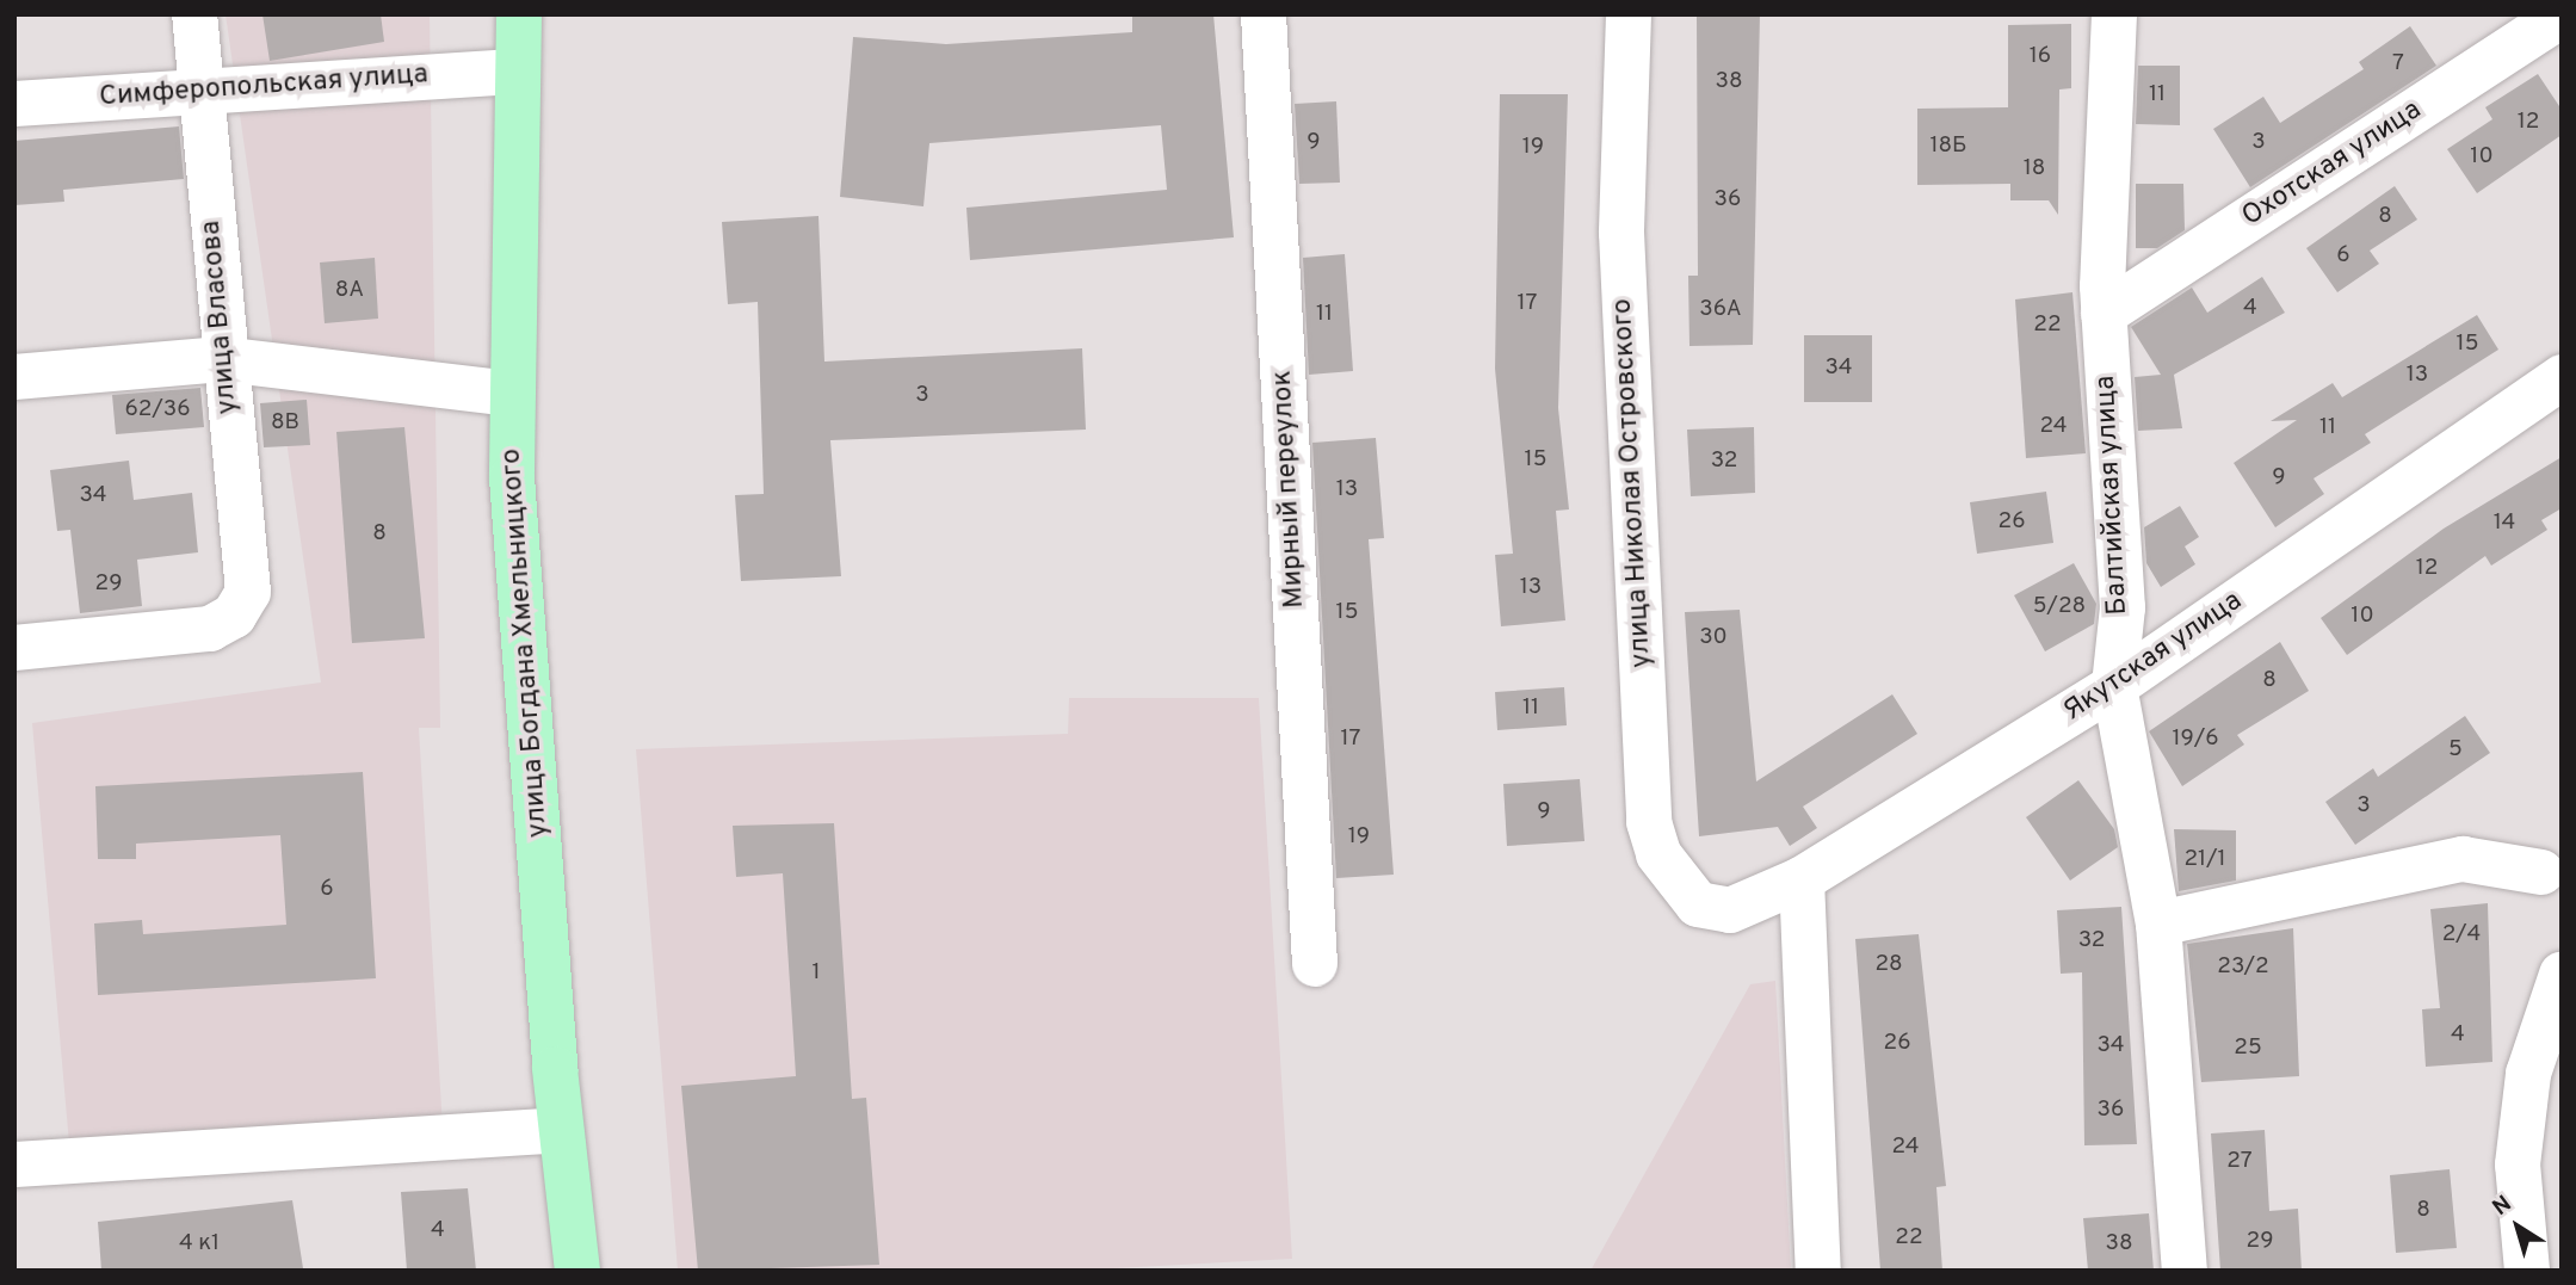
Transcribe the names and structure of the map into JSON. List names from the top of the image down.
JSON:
{
  "streets": {
    "main road": ["улица Богдана Хмельницкого"],
    "street": [
      "Симферопольская улица",
      "Охотская улица",
      "улица Власова",
      "улица Николая Островского",
      "Мирный переулок",
      "Балтийская улица",
      "Якутская улица"
    ]
  },
  "crossings": [
    ["Симферопольская улица", "улица Власова"],
    ["Симферопольская улица", "улица Богдана Хмельницкого"],
    ["Охотская улица", "Балтийская улица"],
    ["улица Николая Островского", "Якутская улица"],
    ["Балтийская улица", "Якутская улица"]
  ],
  "house_numbers": [
    "16",
    "7",
    "38",
    "11",
    "12",
    "9",
    "3",
    "18Б",
    "19",
    "10",
    "18",
    "36",
    "8",
    "6",
    "8А",
    "17",
    "4",
    "36А",
    "11",
    "22",
    "15",
    "34",
    "13",
    "3",
    "62/36",
    "8В",
    "24",
    "11",
    "15",
    "32",
    "9",
    "13",
    "34",
    "26",
    "14",
    "8",
    "12",
    "29",
    "13",
    "5/28",
    "15",
    "10",
    "30",
    "8",
    "11",
    "17",
    "19/6",
    "5",
    "3",
    "9",
    "19",
    "21/1",
    "6",
    "2/4",
    "32",
    "28",
    "23/2",
    "1",
    "4",
    "26",
    "34",
    "25",
    "36",
    "24",
    "27",
    "8",
    "4",
    "22",
    "29",
    "4 к1",
    "38"
  ],
  "north": "top left"
}
